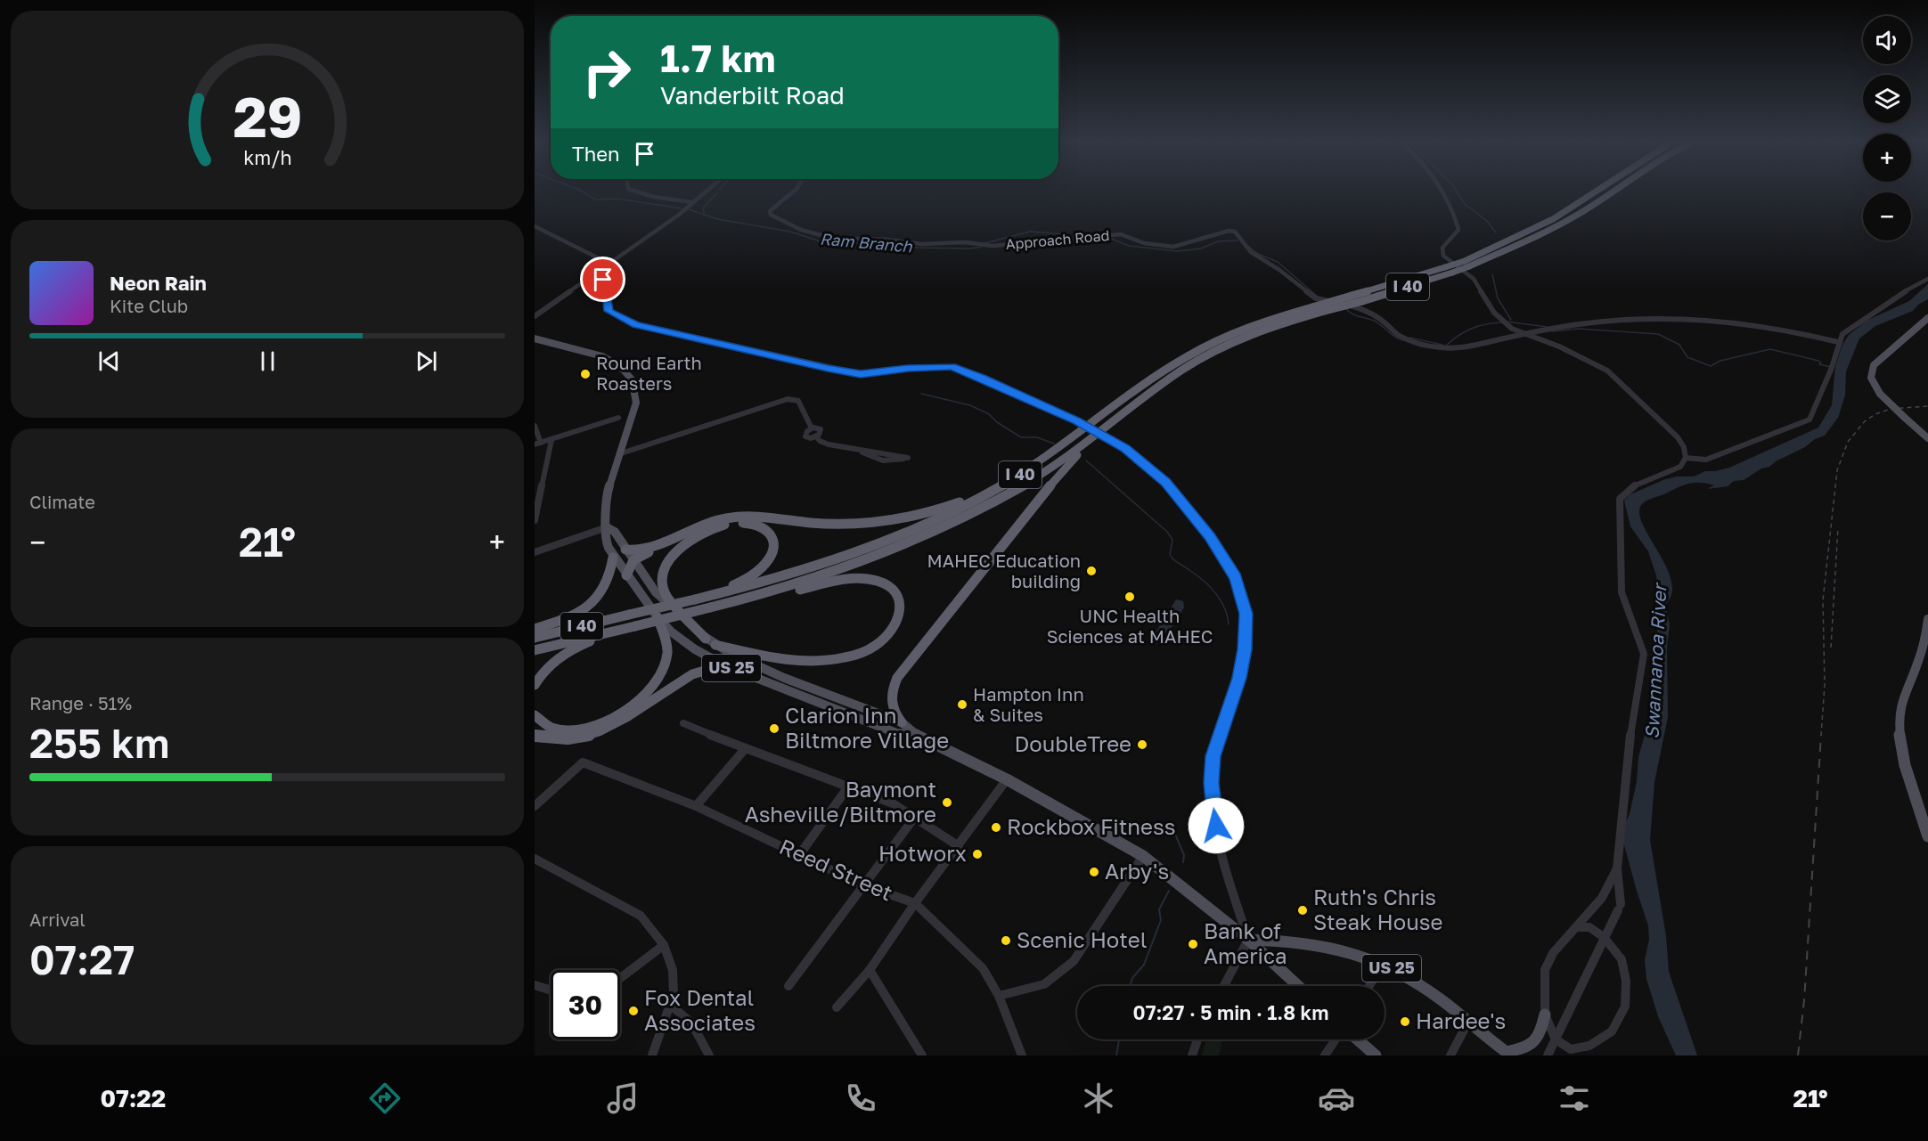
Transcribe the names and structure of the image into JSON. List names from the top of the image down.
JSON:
{
  "streets": {
    "highway": ["I 40"],
    "main road": ["US 25"],
    "street": ["Approach Road", "Reed Street"]
  },
  "water": ["Ram Branch", "Swannanoa River"],
  "places": [
    "Round Earth Roasters",
    "MAHEC Education building",
    "UNC Health Sciences at MAHEC",
    "Hampton Inn & Suites",
    "Clarion Inn Biltmore Village",
    "DoubleTree",
    "Baymont Asheville/Biltmore",
    "Rockbox Fitness",
    "Hotworx",
    "Arby's",
    "Ruth's Chris Steak House",
    "Scenic Hotel",
    "Bank of America",
    "Fox Dental Associates",
    "Hardee's"
  ],
  "page": {
    "map_buttons": ["+", "−"],
    "turn": ["1.7 km", "Vanderbilt Road"],
    "then": "Then",
    "song": ["Neon Rain", "Kite Club"],
    "tile": [
      "Climate",
      ["Range · 51%", "255 km"],
      ["Arrival", "07:27"]
    ],
    "heat": ["−", "21°", "+"],
    "limit": "30",
    "trip": "07:27 · 5 min · 1.8 km",
    "tabs": ["07:22", "21°"],
    "gauge": ["29", "km/h"]
  }
}
